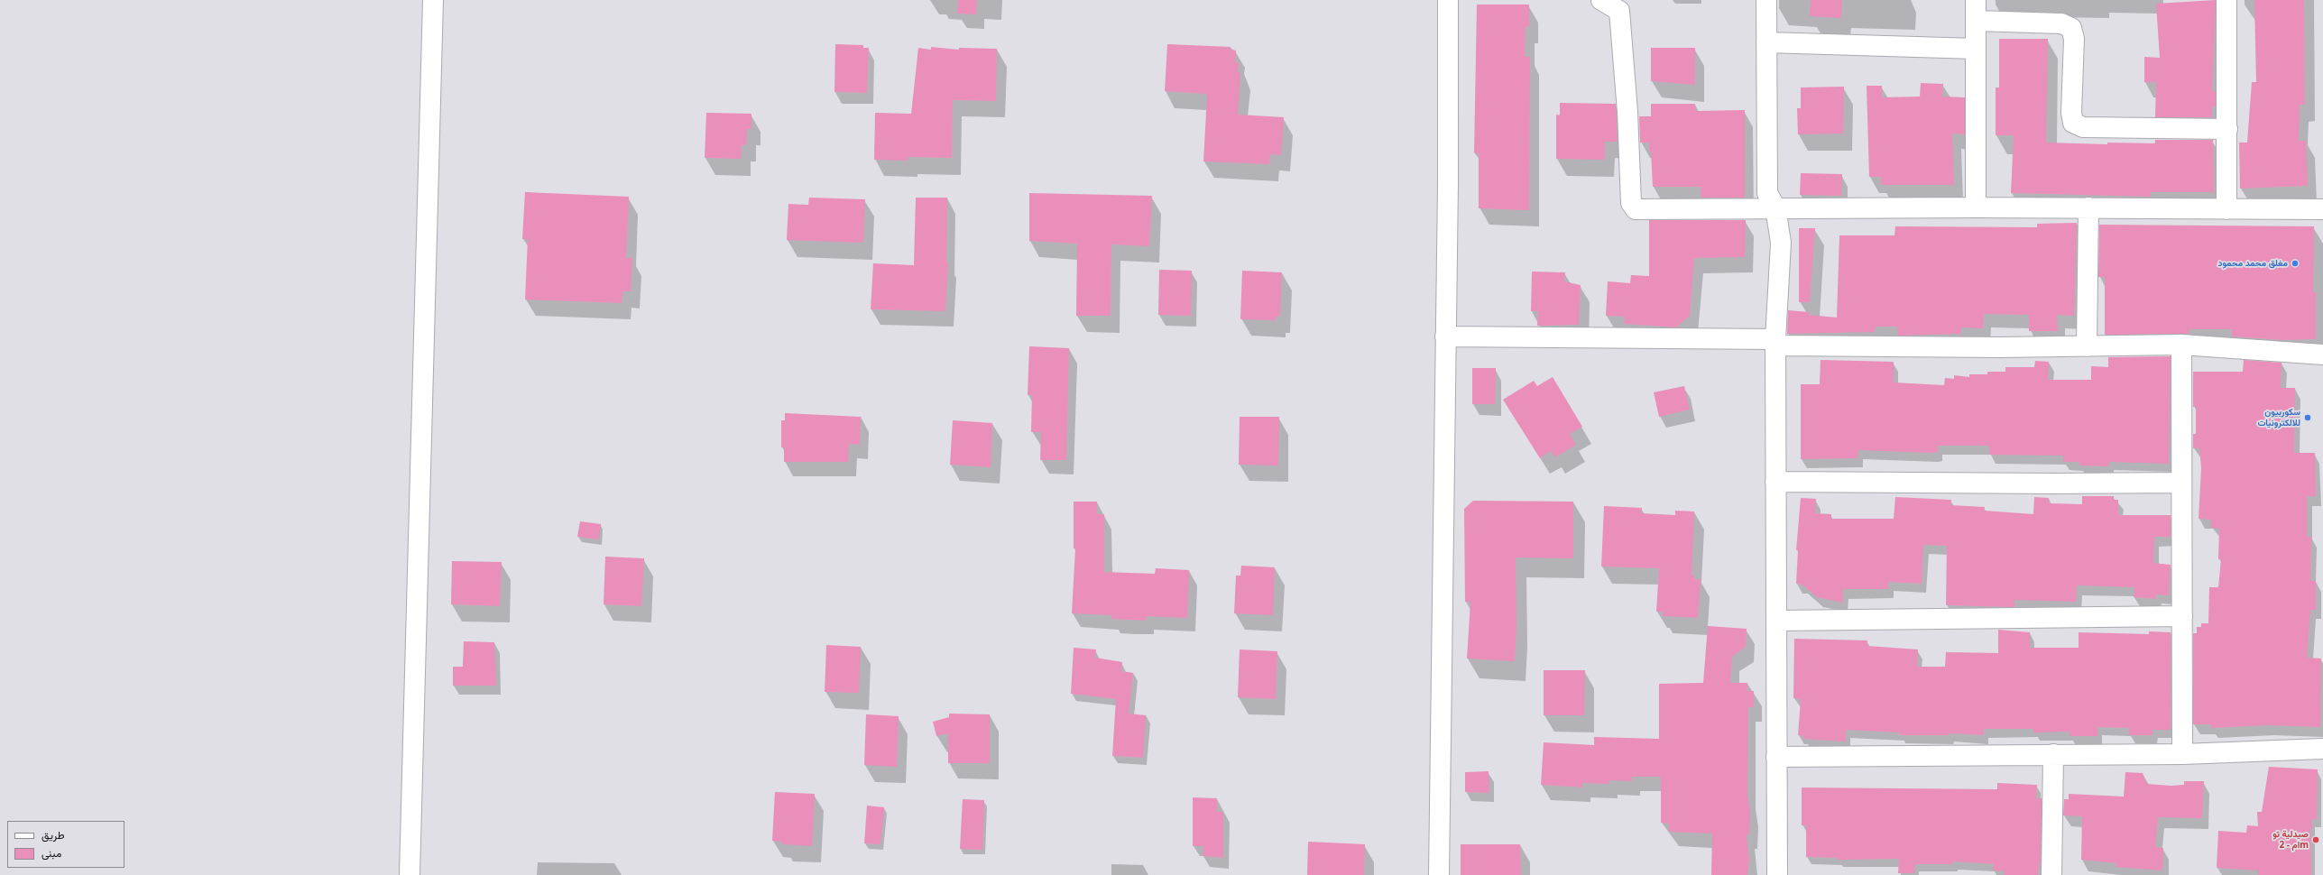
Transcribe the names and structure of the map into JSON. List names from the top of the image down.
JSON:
{
  "places": ["مغلق محمد محمود", "سكوربيون للالكترونيات", "صيدلية تو ام - 2m"],
  "legend": ["طريق", "مبنى"]
}
